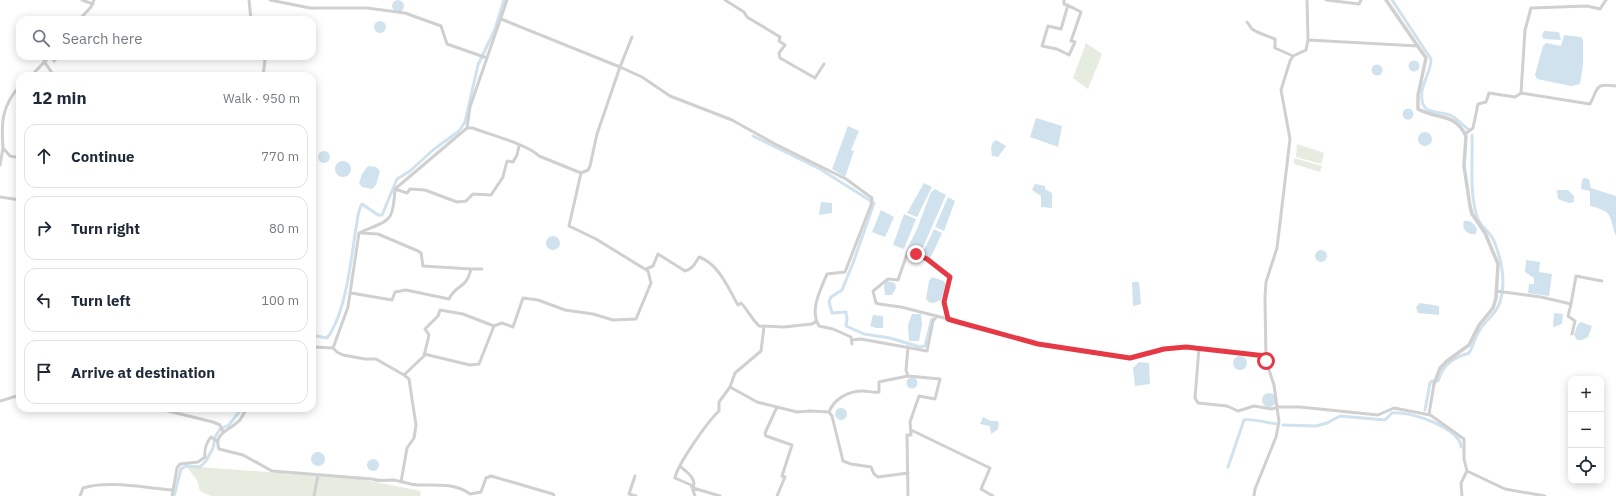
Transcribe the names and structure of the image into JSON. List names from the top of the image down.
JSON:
{
  "page": {
    "search": "Search here",
    "heading": ["12 min", "Walk · 950 m"],
    "list": [
      ["Continue", "770 m"],
      ["Turn right", "80 m"],
      ["Turn left", "100 m"],
      "Arrive at destination"
    ],
    "map_buttons": ["+", "−"]
  }
}
